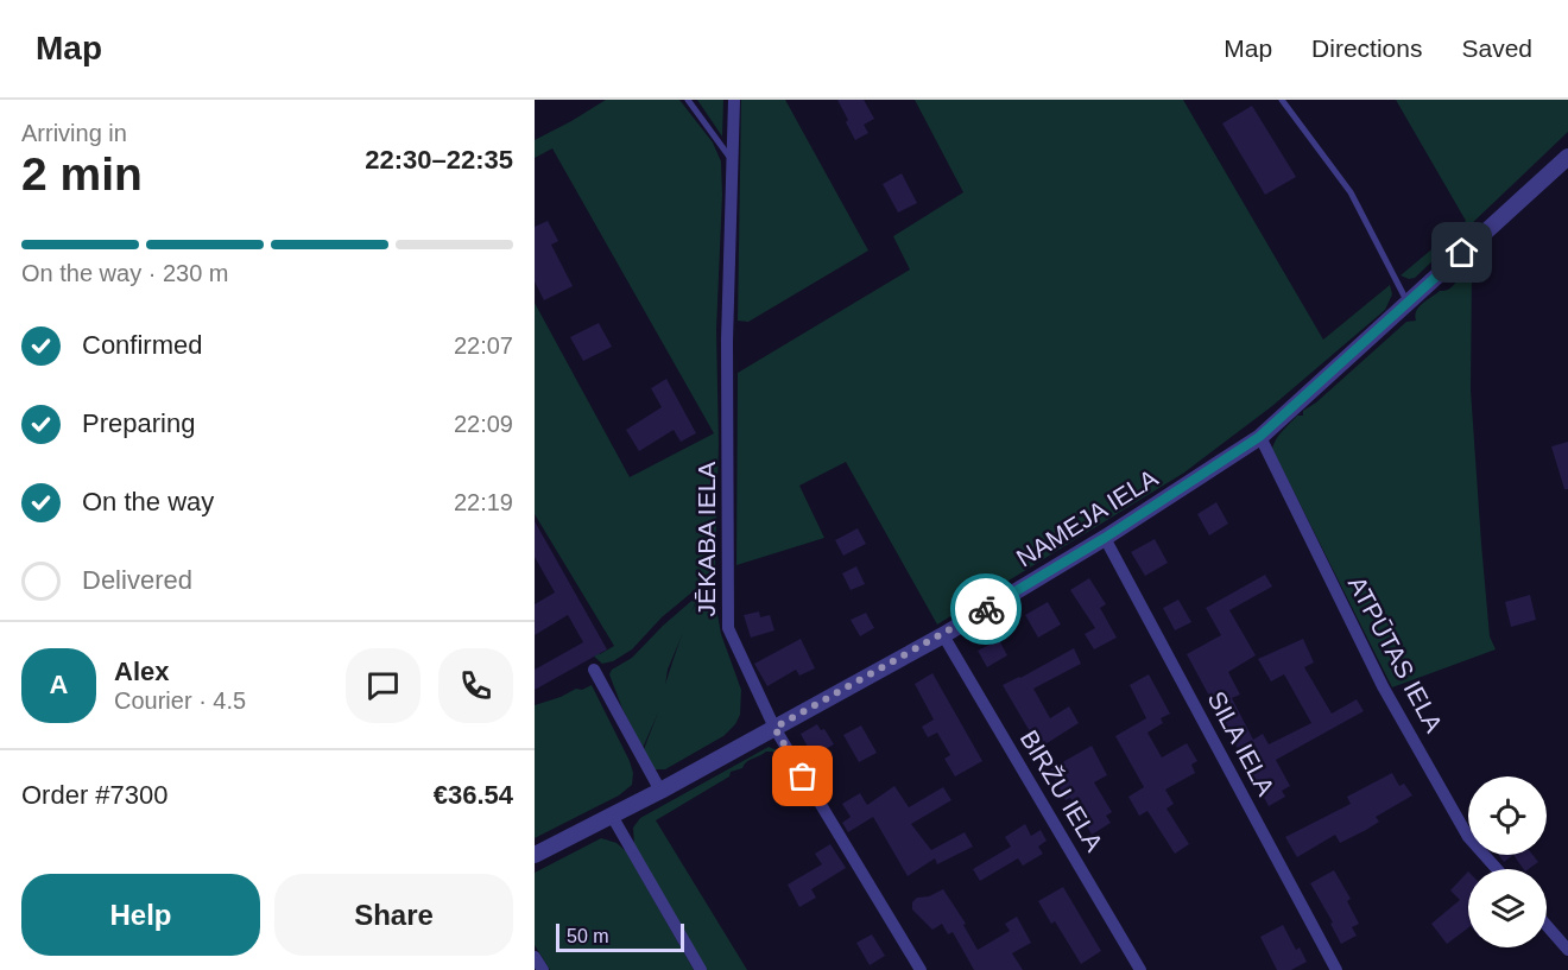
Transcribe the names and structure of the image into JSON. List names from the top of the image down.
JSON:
{
  "streets": {
    "street": [
      "NAMEJA IELA",
      "JĒKABA IELA",
      "ATPŪTAS IELA",
      "SILA IELA",
      "BIRŽU IELA"
    ]
  },
  "crossings": [
    ["NAMEJA IELA", "JĒKABA IELA"],
    ["NAMEJA IELA", "ATPŪTAS IELA"],
    ["NAMEJA IELA", "SILA IELA"],
    ["NAMEJA IELA", "BIRŽU IELA"]
  ],
  "scale_bar": "50 m",
  "page": {
    "header": "Map",
    "nav": ["Map", "Directions", "Saved"],
    "heading": ["2 min", "Arriving in", "22:30–22:35"],
    "panel": [
      "Alex",
      "Courier · 4.5",
      "Order #7300",
      "€36.54"
    ],
    "bar": "On the way · 230 m",
    "list": [
      ["Confirmed", "22:07"],
      ["Preparing", "22:09"],
      ["On the way", "22:19"],
      "Delivered"
    ],
    "round": "A",
    "buttons": ["Help", "Share"],
    "scale": "50 m"
  }
}
